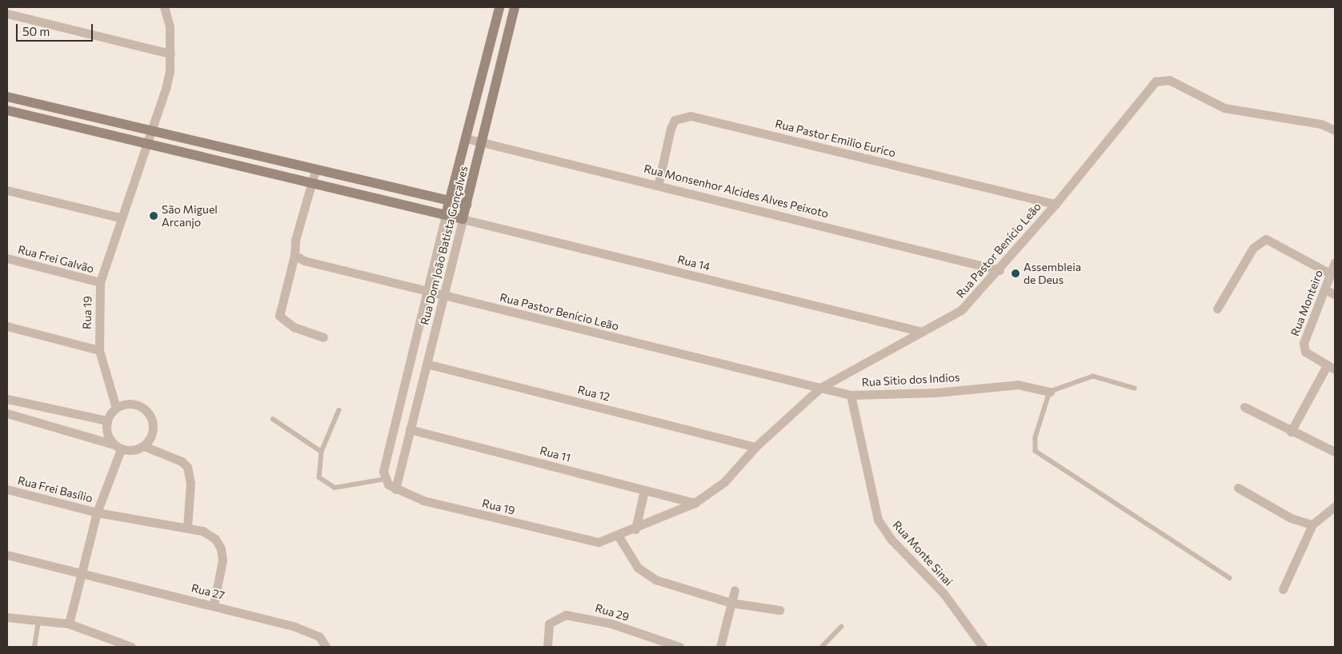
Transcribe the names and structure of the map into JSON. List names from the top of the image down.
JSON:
{
  "streets": {
    "street": [
      "Rua Pastor Emilio Eurico",
      "Rua Monsenhor Alcides Alves Peixoto",
      "Rua Dom João Batista Gonçalves",
      "Rua Pastor Benício Leão",
      "Rua Frei Galvão",
      "Rua 14",
      "Rua Monteiro",
      "Rua 19",
      "Rua Sitio dos Indios",
      "Rua 12",
      "Rua 11",
      "Rua Frei Basílio",
      "Rua Monte Sinai",
      "Rua 27",
      "Rua 29"
    ]
  },
  "crossings": [
    ["Rua Pastor Emilio Eurico", "Rua Monsenhor Alcides Alves Peixoto"],
    ["Rua Pastor Emilio Eurico", "Rua Pastor Benício Leão"],
    ["Rua Monsenhor Alcides Alves Peixoto", "Rua Dom João Batista Gonçalves"],
    ["Rua Monsenhor Alcides Alves Peixoto", "Rua Pastor Benício Leão"],
    ["Rua Dom João Batista Gonçalves", "Rua Pastor Benício Leão"],
    ["Rua Dom João Batista Gonçalves", "Rua 14"],
    ["Rua Dom João Batista Gonçalves", "Rua 19"],
    ["Rua Dom João Batista Gonçalves", "Rua 12"],
    ["Rua Dom João Batista Gonçalves", "Rua 11"],
    ["Rua Pastor Benício Leão", "Rua 14"],
    ["Rua Pastor Benício Leão", "Rua 19"],
    ["Rua Pastor Benício Leão", "Rua Sitio dos Indios"],
    ["Rua Pastor Benício Leão", "Rua 12"],
    ["Rua Pastor Benício Leão", "Rua 11"],
    ["Rua Frei Galvão", "Rua 19"],
    ["Rua Sitio dos Indios", "Rua Monte Sinai"],
    ["Rua Frei Basílio", "Rua 27"]
  ],
  "places": ["São Miguel Arcanjo", "Assembleia de Deus"],
  "scale_bar": "50 m"
}
